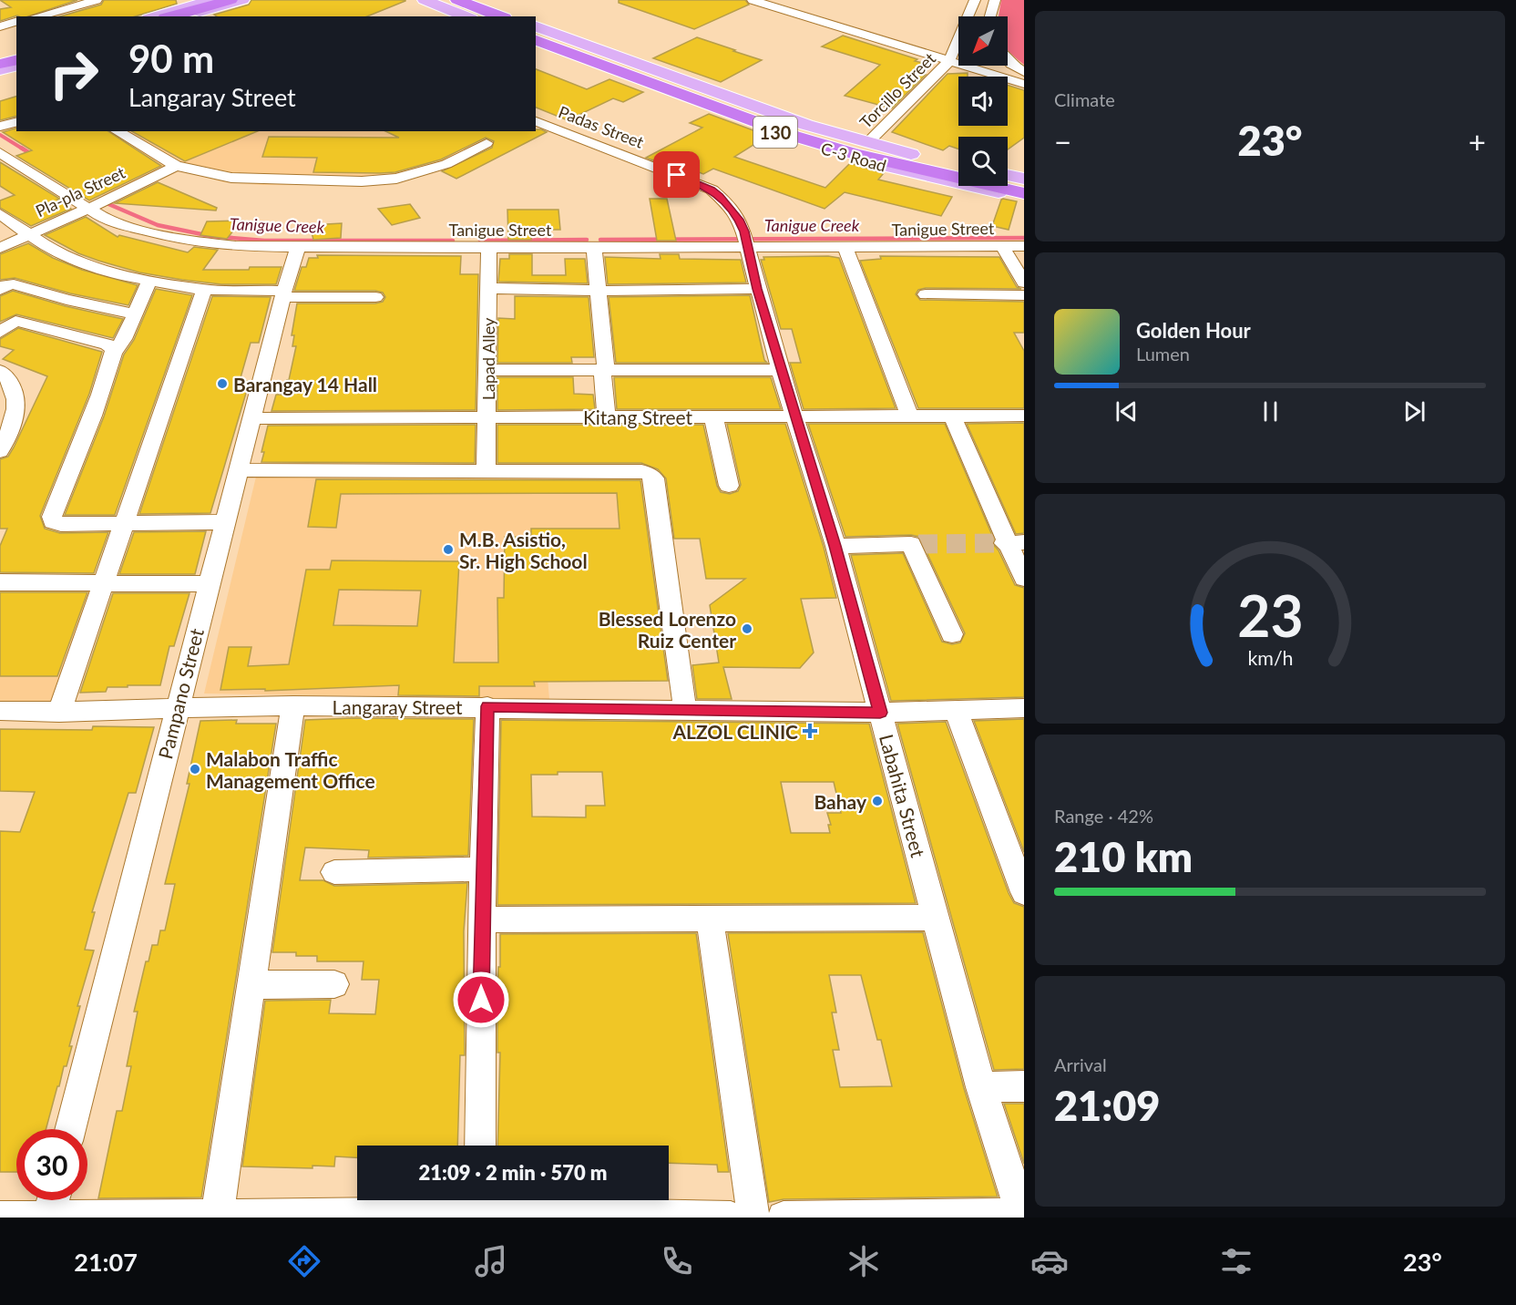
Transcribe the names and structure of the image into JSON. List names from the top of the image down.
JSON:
{
  "streets": {
    "main road": ["130", "C-3 Road"],
    "street": [
      "Torcillo Street",
      "Padas Street",
      "Pla-pla Street",
      "Tanigue Street",
      "Lapad Alley",
      "Kitang Street",
      "Pampano Street",
      "Langaray Street",
      "Labahita Street"
    ]
  },
  "crossings": [
    ["Torcillo Street", "C-3 Road"],
    ["Padas Street", "Tanigue Street"],
    ["Padas Street", "Labahita Street"],
    ["Pla-pla Street", "Tanigue Street"],
    ["Tanigue Street", "Lapad Alley"],
    ["Tanigue Street", "Pampano Street"],
    ["Tanigue Street", "Labahita Street"],
    ["Lapad Alley", "Kitang Street"],
    ["Kitang Street", "Pampano Street"],
    ["Kitang Street", "Labahita Street"],
    ["Pampano Street", "Langaray Street"],
    ["Langaray Street", "Labahita Street"]
  ],
  "water": ["Tanigue Creek"],
  "places": {
    "other": [
      "Barangay 14 Hall",
      "M.B. Asistio, Sr. High School",
      "Blessed Lorenzo Ruiz Center",
      "Malabon Traffic Management Office",
      "Bahay"
    ],
    "health": ["ALZOL CLINIC"]
  },
  "north": "bottom left",
  "page": {
    "tile": [
      "Climate",
      ["Range · 42%", "210 km"],
      ["Arrival", "21:09"]
    ],
    "turn": ["90 m", "Langaray Street"],
    "heat": ["−", "23°", "+"],
    "song": ["Golden Hour", "Lumen"],
    "limit": "30",
    "trip": "21:09 · 2 min · 570 m",
    "tabs": ["21:07", "23°"],
    "gauge": ["23", "km/h"]
  }
}
